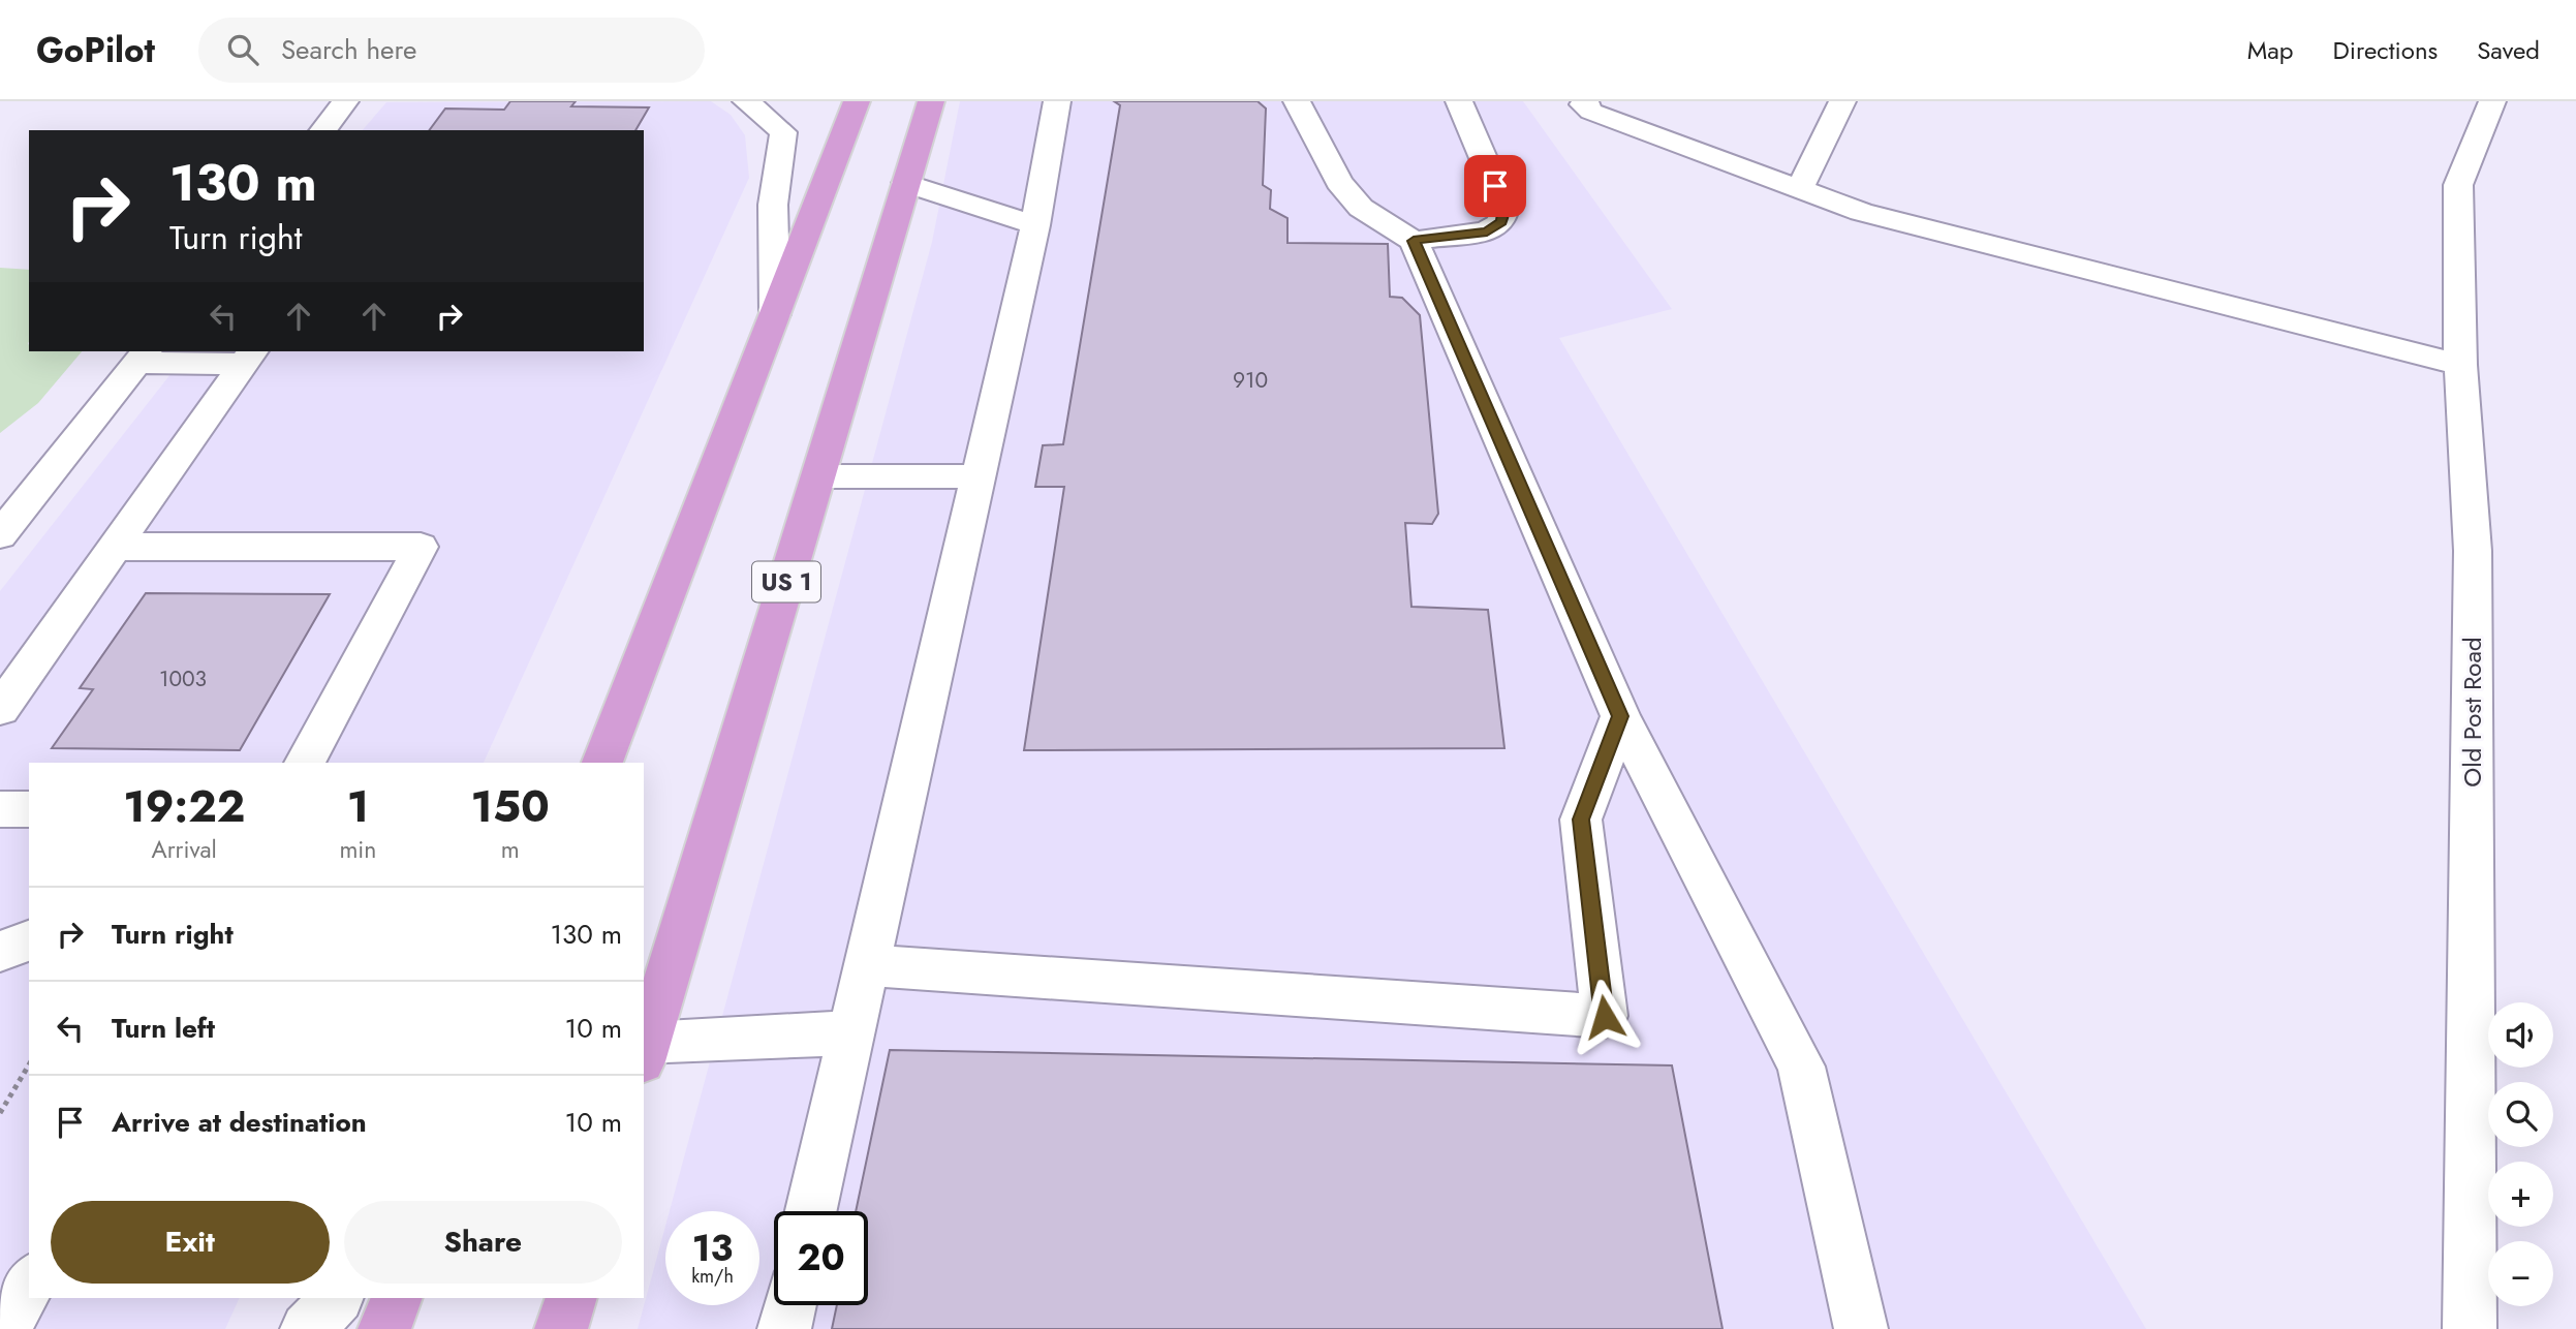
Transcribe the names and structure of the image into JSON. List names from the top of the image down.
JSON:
{
  "streets": {
    "highway": ["US 1"],
    "street": ["Old Post Road"]
  },
  "house_numbers": ["910", "1003"],
  "page": {
    "header": "GoPilot",
    "search": "Search here",
    "nav": ["Map", "Directions", "Saved"],
    "turn": ["130 m", "Turn right"],
    "eta": [
      "19:22",
      "Arrival",
      "1",
      "min",
      "150",
      "m"
    ],
    "list": [
      {
        "name": "Turn right",
        "value": "130 m"
      },
      {
        "name": "Turn left",
        "value": "10 m"
      },
      {
        "name": "Arrive at destination",
        "value": "10 m"
      }
    ],
    "map_buttons": ["+", "−"],
    "buttons": ["Exit", "Share"],
    "speed": "13 km/h",
    "limit": "20"
  }
}
